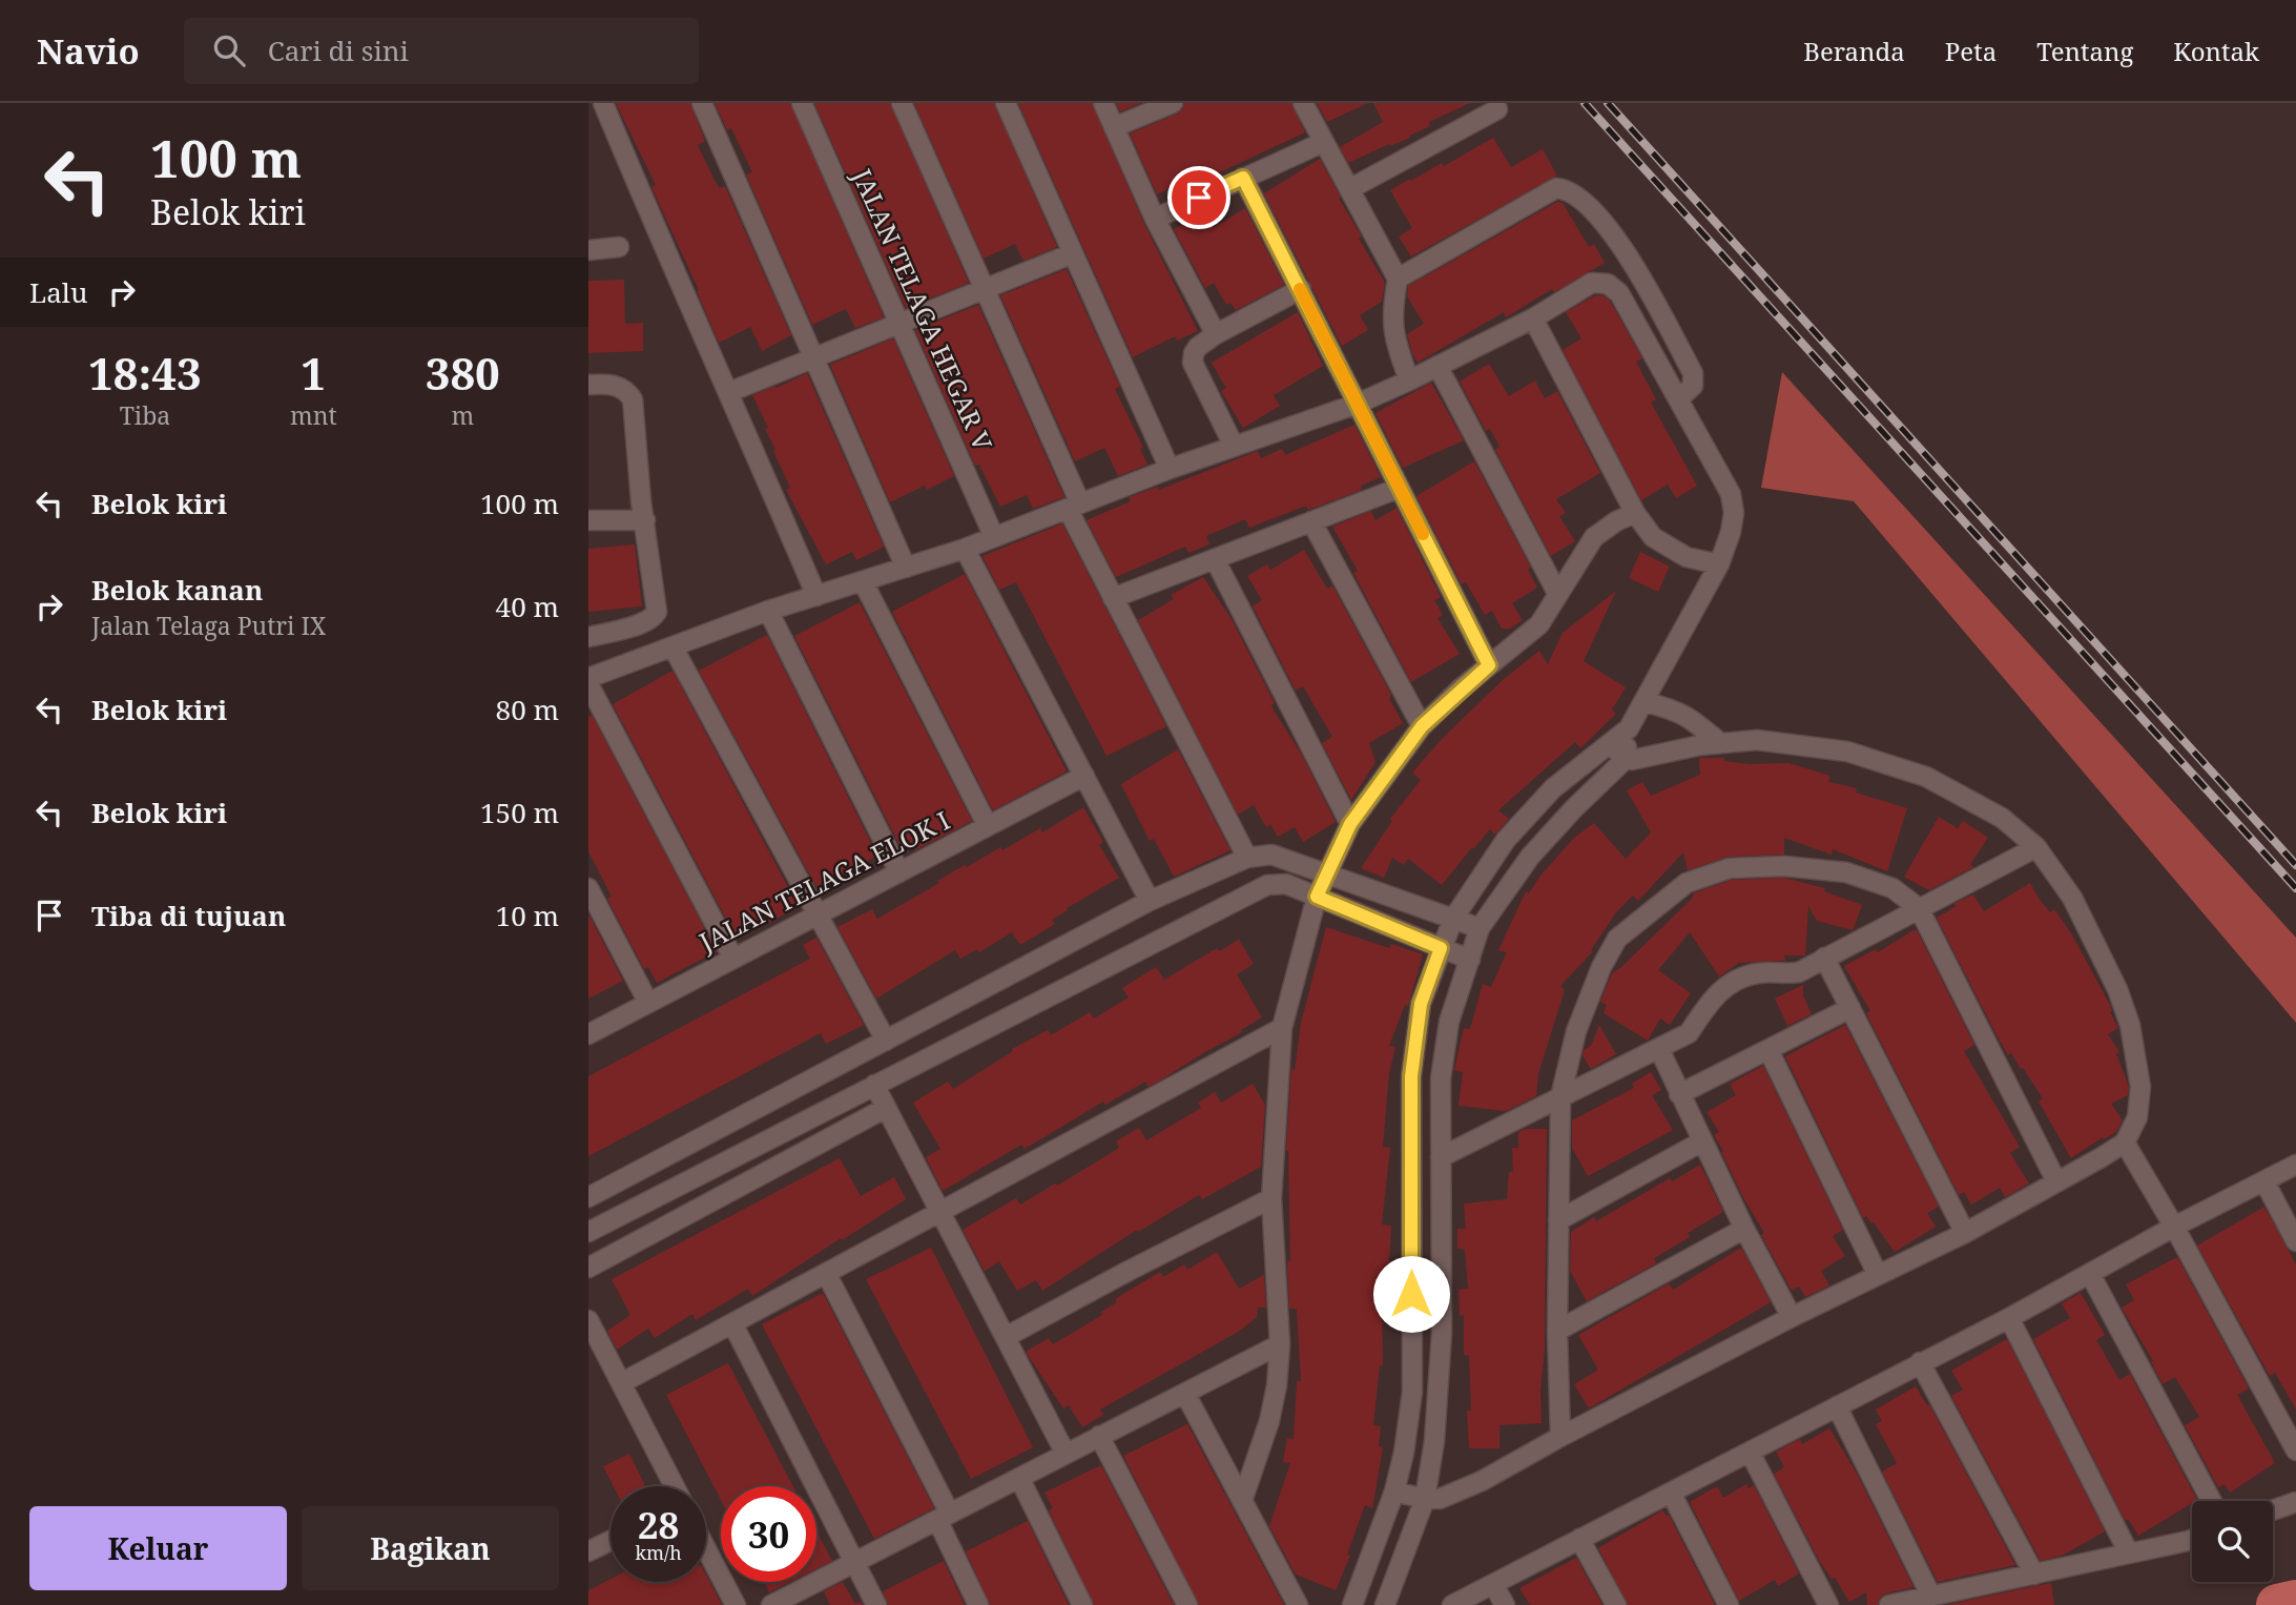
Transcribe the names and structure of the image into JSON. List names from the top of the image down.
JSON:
{
  "streets": {
    "street": ["JALAN TELAGA HEGAR V", "JALAN TELAGA ELOK I"]
  },
  "page": {
    "header": "Navio",
    "search": "Cari di sini",
    "nav": [
      "Beranda",
      "Peta",
      "Tentang",
      "Kontak"
    ],
    "turn": ["100 m", "Belok kiri"],
    "then": "Lalu",
    "eta": [
      "18:43",
      "Tiba",
      "1",
      "mnt",
      "380",
      "m"
    ],
    "list": [
      {
        "name": "Belok kiri",
        "value": "100 m"
      },
      {
        "name": "Belok kanan",
        "note": "Jalan Telaga Putri IX",
        "value": "40 m"
      },
      {
        "name": "Belok kiri",
        "value": "80 m"
      },
      {
        "name": "Belok kiri",
        "value": "150 m"
      },
      {
        "name": "Tiba di tujuan",
        "value": "10 m"
      }
    ],
    "speed": "28 km/h",
    "limit": "30",
    "buttons": ["Keluar", "Bagikan"]
  }
}
